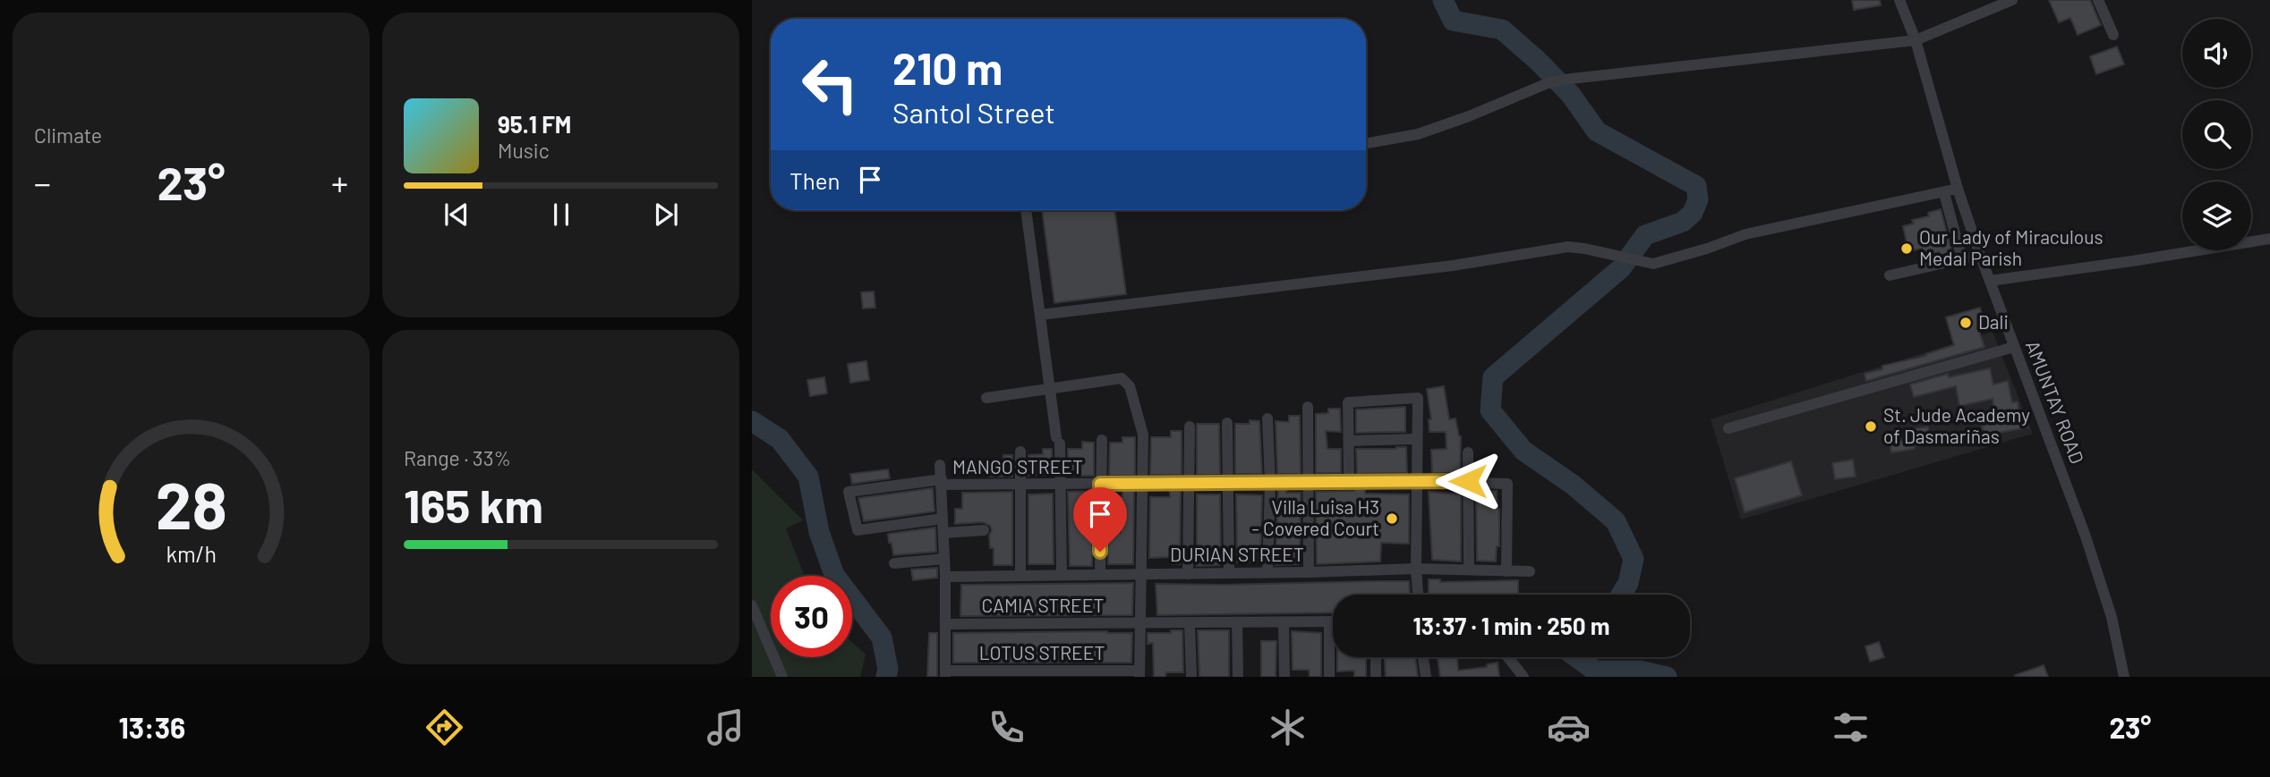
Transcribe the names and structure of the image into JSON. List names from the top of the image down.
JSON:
{
  "streets": {
    "street": [
      "AMUNTAY ROAD",
      "MANGO STREET",
      "DURIAN STREET",
      "CAMIA STREET",
      "LOTUS STREET"
    ]
  },
  "crossings": [
    ["MANGO STREET", "DURIAN STREET"]
  ],
  "places": [
    "Our Lady of Miraculous Medal Parish",
    "Dali",
    "St. Jude Academy of Dasmariñas",
    "Villa Luisa H3 - Covered Court"
  ],
  "page": {
    "tile": [
      "Climate",
      ["Range · 33%", "165 km"]
    ],
    "turn": ["210 m", "Santol Street"],
    "song": ["95.1 FM", "Music"],
    "then": "Then",
    "heat": ["−", "23°", "+"],
    "limit": "30",
    "trip": "13:37 · 1 min · 250 m",
    "tabs": ["13:36", "23°"],
    "gauge": ["28", "km/h"]
  }
}
